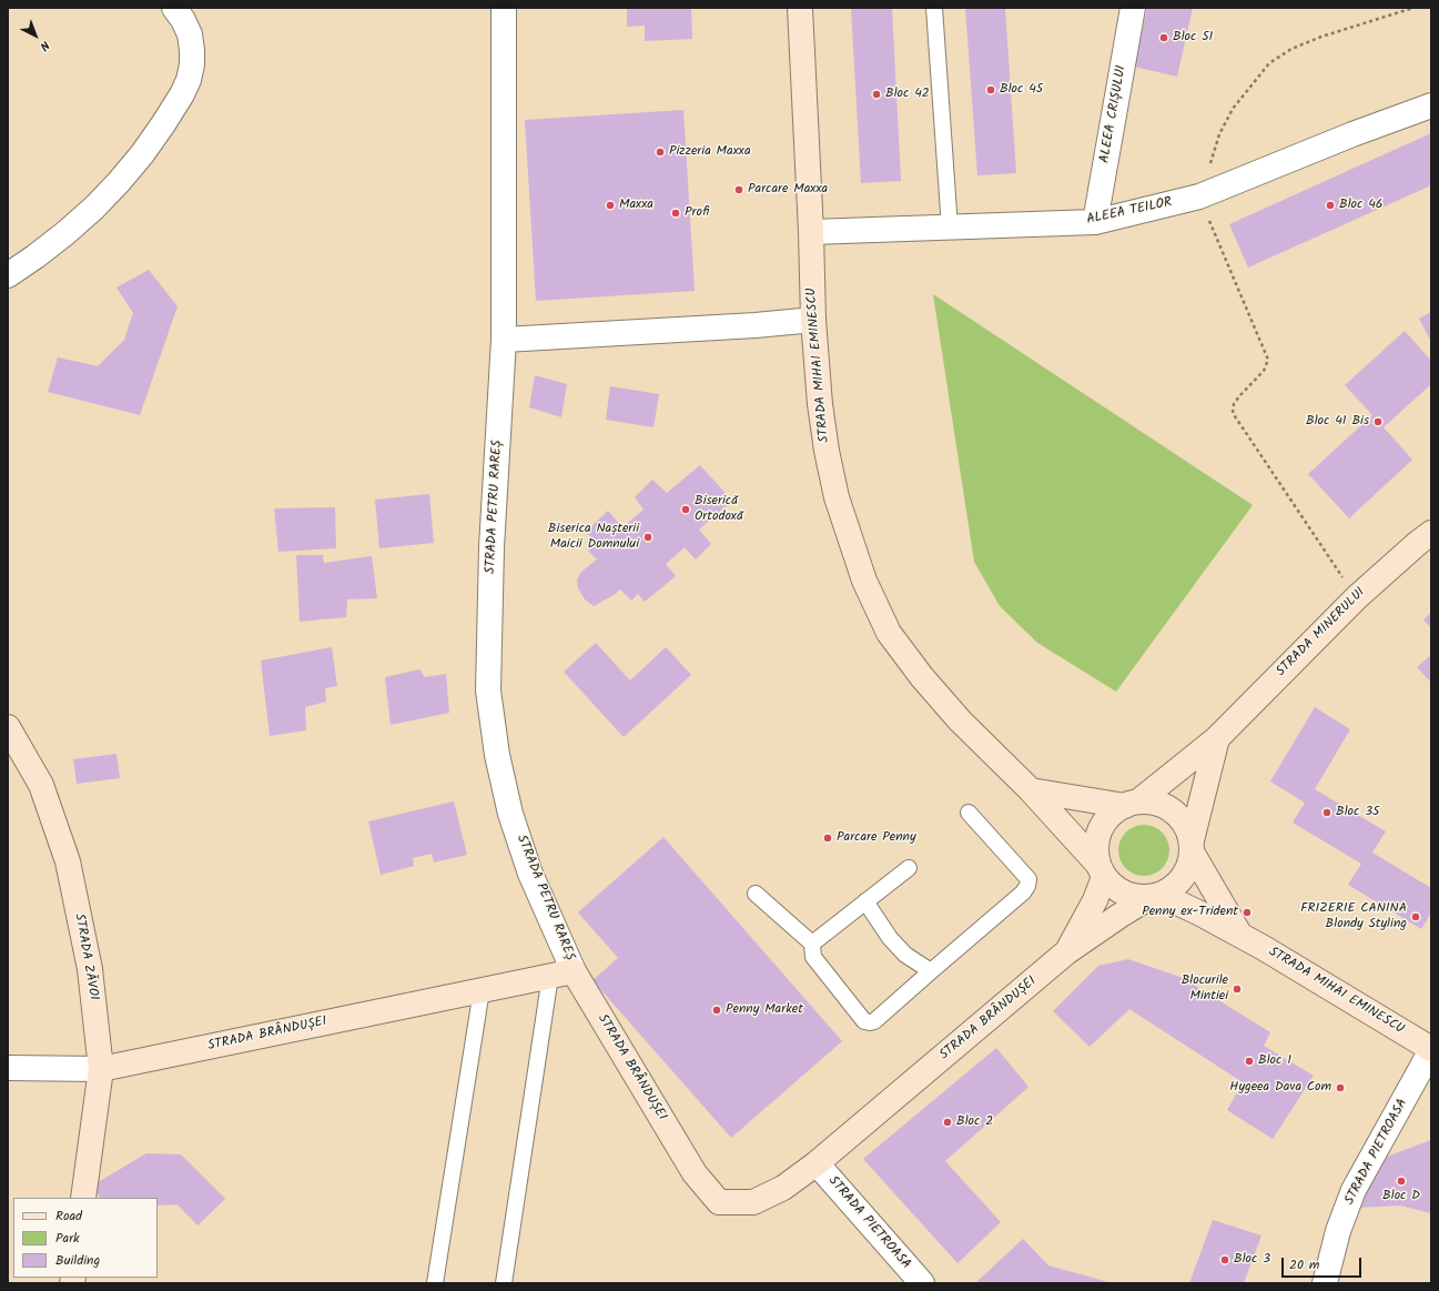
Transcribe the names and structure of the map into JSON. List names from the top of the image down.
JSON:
{
  "streets": {
    "street": [
      "ALEEA CRIȘULUI",
      "ALEEA TEILOR",
      "STRADA MIHAI EMINESCU",
      "STRADA PETRU RAREȘ",
      "STRADA MINERULUI",
      "STRADA ZĂVOI",
      "STRADA BRÂNDUȘEI",
      "STRADA PIETROASA"
    ]
  },
  "crossings": [
    ["ALEEA CRIȘULUI", "ALEEA TEILOR"],
    ["ALEEA TEILOR", "STRADA MIHAI EMINESCU"],
    ["STRADA MIHAI EMINESCU", "STRADA MINERULUI"],
    ["STRADA MIHAI EMINESCU", "STRADA BRÂNDUȘEI"],
    ["STRADA MIHAI EMINESCU", "STRADA PIETROASA"],
    ["STRADA PETRU RAREȘ", "STRADA BRÂNDUȘEI"],
    ["STRADA MINERULUI", "STRADA BRÂNDUȘEI"],
    ["STRADA ZĂVOI", "STRADA BRÂNDUȘEI"],
    ["STRADA BRÂNDUȘEI", "STRADA PIETROASA"]
  ],
  "places": [
    "Bloc 51",
    "Bloc 45",
    "Bloc 42",
    "Pizzeria Maxxa",
    "Parcare Maxxa",
    "Maxxa",
    "Bloc 46",
    "Profi",
    "Bloc 41 Bis",
    "Biserică Ortodoxă",
    "Biserica Nașterii Maicii Domnului",
    "Bloc 35",
    "Parcare Penny",
    "Penny ex-Trident",
    "FRIZERIE CANINA Blondy Styling",
    "Blocurile Mintiei",
    "Penny Market",
    "Bloc 1",
    "Hygeea Dava Com",
    "Bloc 2",
    "Bloc D",
    "Bloc 3"
  ],
  "legend": ["Road", "Park", "Building"],
  "scale_bar": "20 m",
  "north": "bottom right"
}
